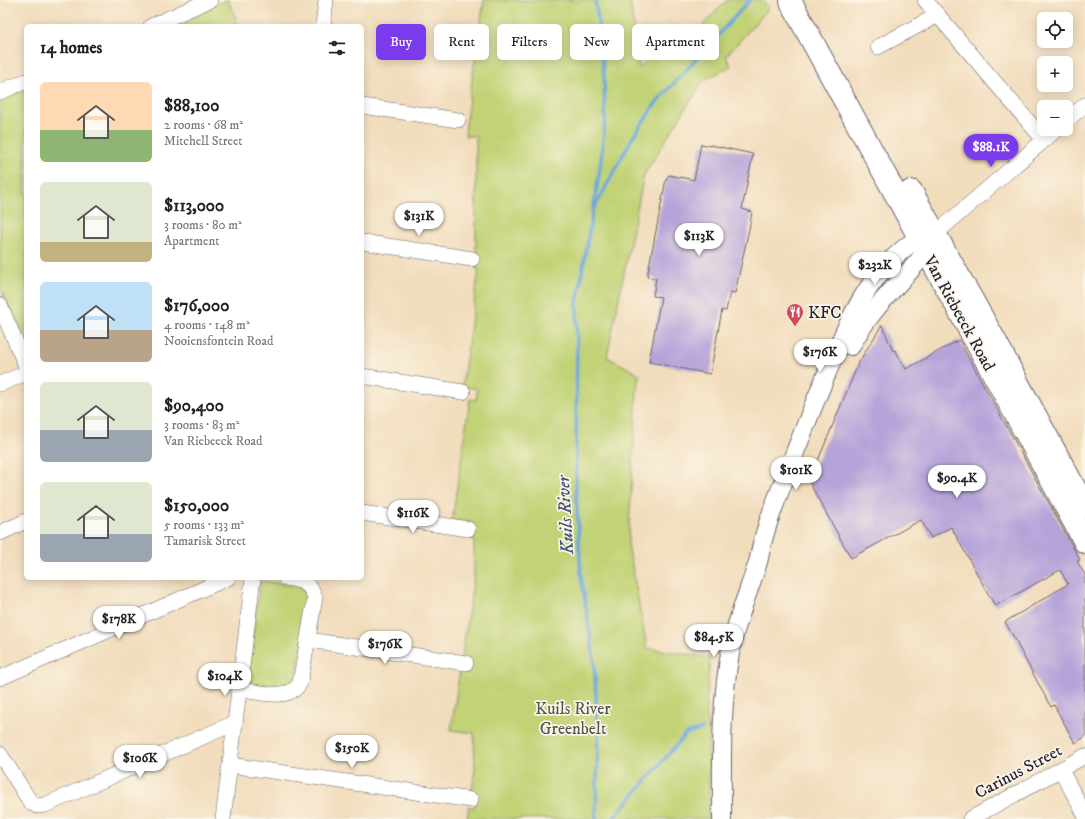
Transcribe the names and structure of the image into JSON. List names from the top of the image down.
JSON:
{
  "streets": {
    "main road": ["Van Riebeeck Road"],
    "street": ["Carinus Street"]
  },
  "water": ["Kuils River"],
  "parks": ["Kuils River Greenbelt"],
  "places": {
    "restaurant": ["KFC"]
  },
  "page": {
    "map_buttons": ["+", "−"],
    "chip": [
      "Buy",
      "Rent",
      "Filters",
      "New",
      "Apartment"
    ],
    "heading": "14 homes",
    "list": [
      {
        "name": "$88,100",
        "note": "2 rooms · 68 m² · Mitchell Street"
      },
      {
        "name": "$113,000",
        "note": "3 rooms · 80 m² · Apartment"
      },
      {
        "name": "$176,000",
        "note": "4 rooms · 148 m² · Nooiensfontein Road"
      },
      {
        "name": "$90,400",
        "note": "3 rooms · 83 m² · Van Riebeeck Road"
      },
      {
        "name": "$150,000",
        "note": "5 rooms · 133 m² · Tamarisk Street"
      }
    ],
    "price": [
      "$88.1K",
      "$131K",
      "$113K",
      "$232K",
      "$176K",
      "$101K",
      "$90.4K",
      "$116K",
      "$178K",
      "$84.5K",
      "$176K",
      "$104K",
      "$150K",
      "$106K"
    ]
  }
}
